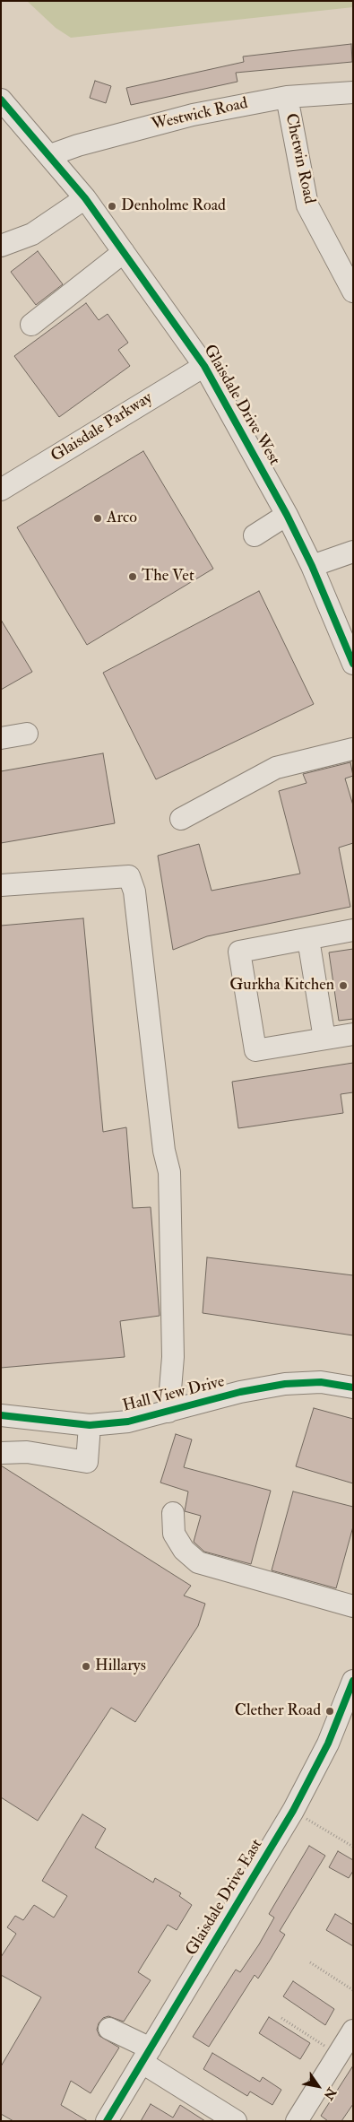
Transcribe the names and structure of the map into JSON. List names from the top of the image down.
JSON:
{
  "streets": {
    "street": [
      "Westwick Road",
      "Chetwin Road",
      "Glaisdale Drive West",
      "Glaisdale Parkway",
      "Hall View Drive",
      "Glaisdale Drive East"
    ]
  },
  "crossings": [
    ["Westwick Road", "Chetwin Road"],
    ["Westwick Road", "Glaisdale Drive West"],
    ["Glaisdale Drive West", "Glaisdale Parkway"]
  ],
  "places": [
    "Denholme Road",
    "Arco",
    "The Vet",
    "Gurkha Kitchen",
    "Hillarys",
    "Clether Road"
  ],
  "north": "bottom right"
}
